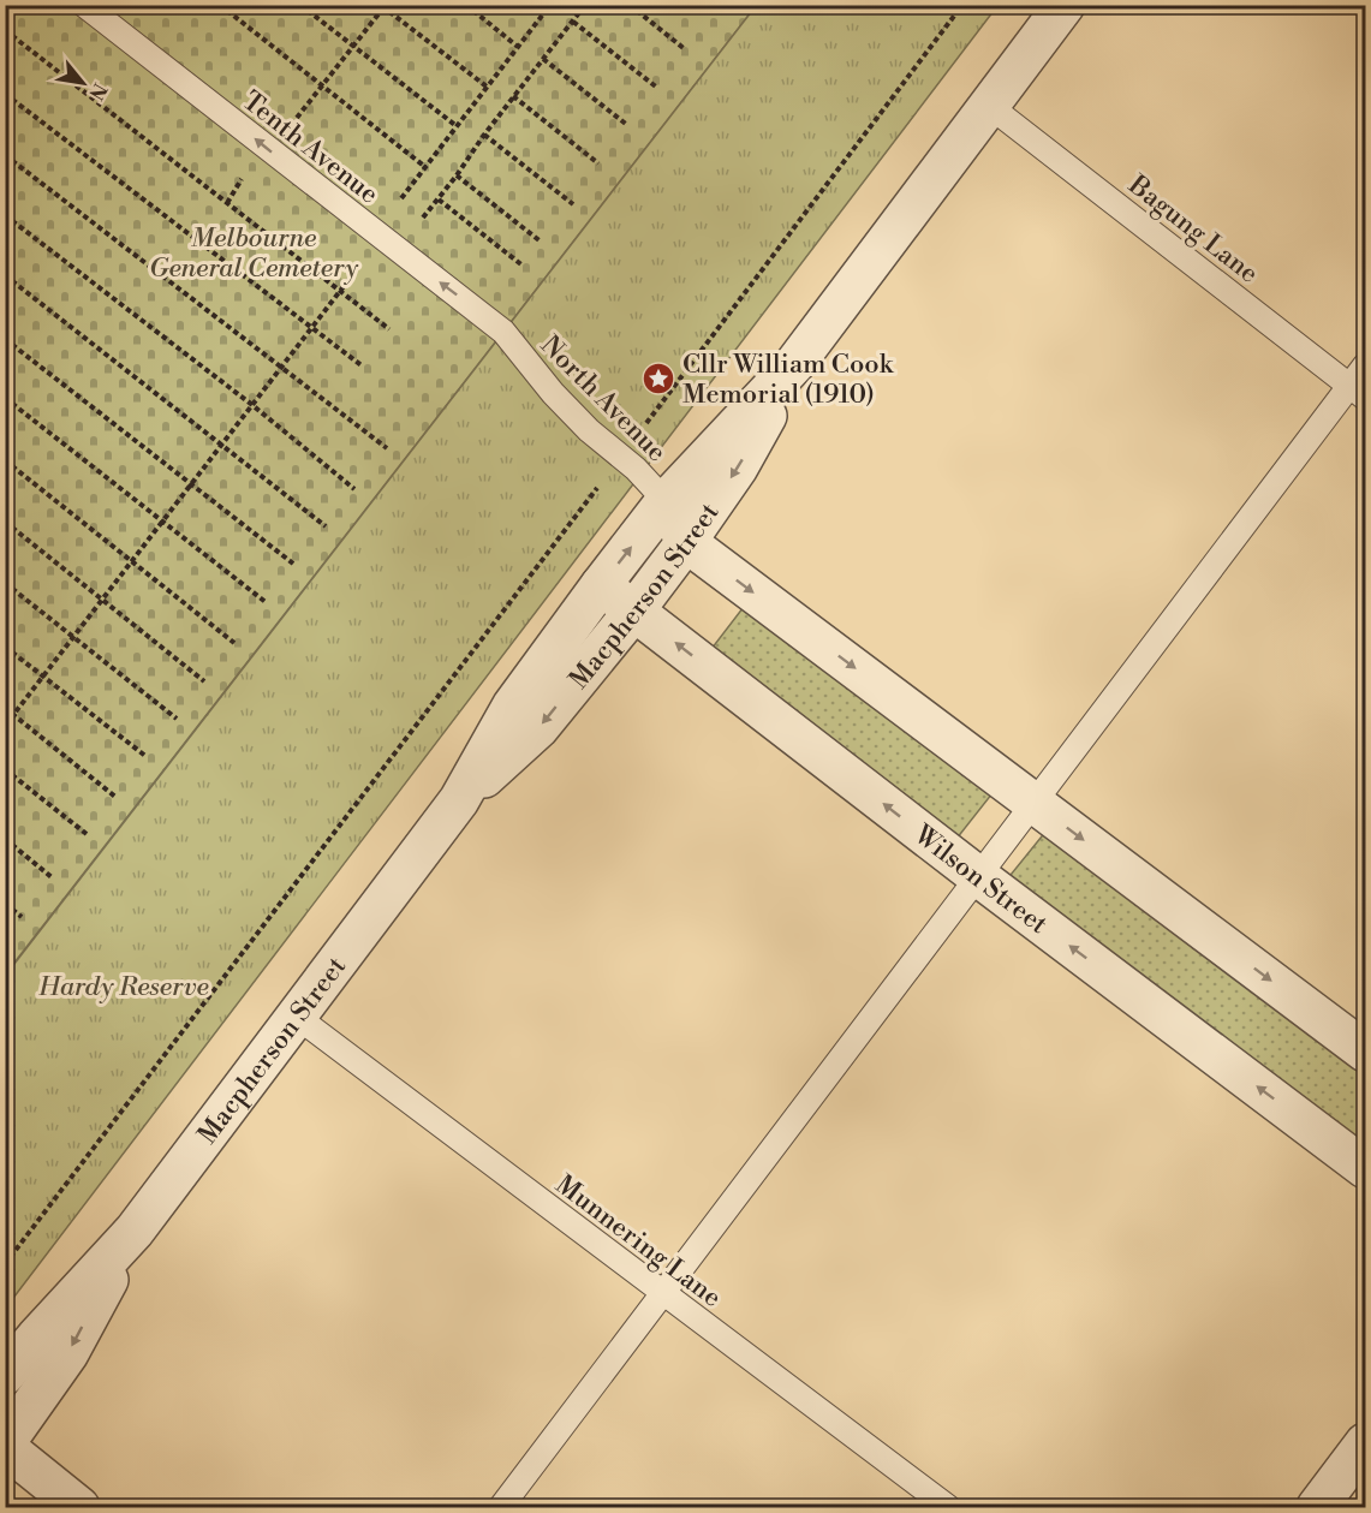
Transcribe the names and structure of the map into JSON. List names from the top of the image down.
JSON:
{
  "streets": {
    "street": ["Macpherson Street", "Wilson Street"],
    "lane": [
      "Tenth Avenue",
      "Bagung Lane",
      "North Avenue",
      "Munnering Lane"
    ]
  },
  "crossings": [
    ["Tenth Avenue", "North Avenue"],
    ["Bagung Lane", "Macpherson Street"],
    ["North Avenue", "Macpherson Street"],
    ["Macpherson Street", "Wilson Street"],
    ["Macpherson Street", "Munnering Lane"]
  ],
  "one_way": ["Tenth Avenue"],
  "parks": ["Melbourne General Cemetery", "Hardy Reserve"],
  "places": {
    "place": ["Cllr William Cook Memorial (1910)"]
  },
  "north": "bottom right"
}
